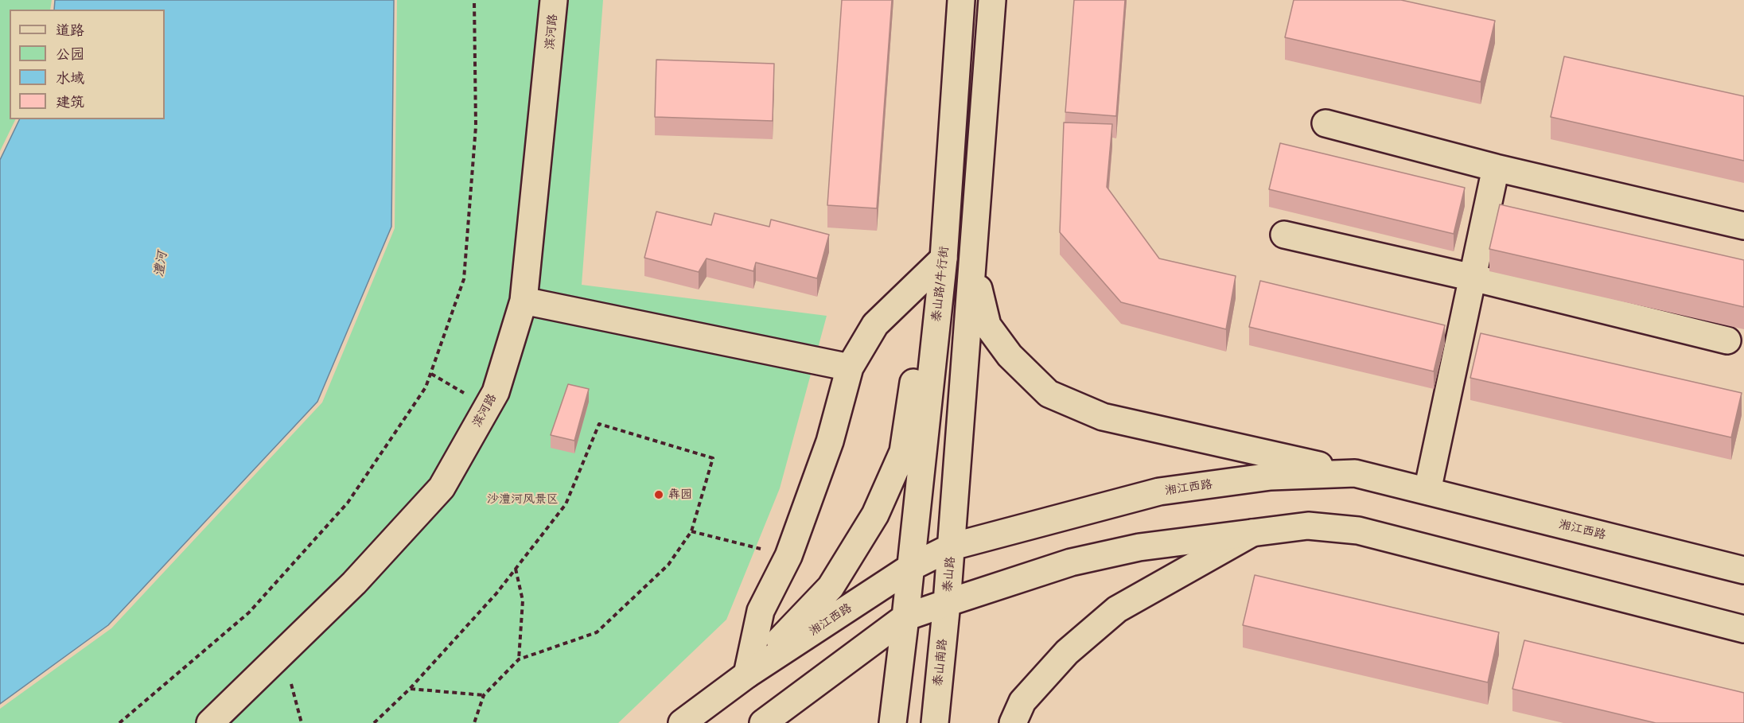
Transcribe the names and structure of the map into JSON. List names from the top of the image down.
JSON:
{
  "streets": {
    "main road": [
      "滨河路",
      "泰山路/牛行街",
      "湘江西路",
      "泰山路",
      "泰山南路"
    ]
  },
  "crossings": [
    ["泰山路/牛行街", "湘江西路"],
    ["湘江西路", "泰山路"],
    ["泰山路", "泰山南路"]
  ],
  "water": ["澧河"],
  "parks": ["沙澧河风景区"],
  "places": ["犇园"],
  "legend": [
    "道路",
    "公园",
    "水域",
    "建筑"
  ]
}
